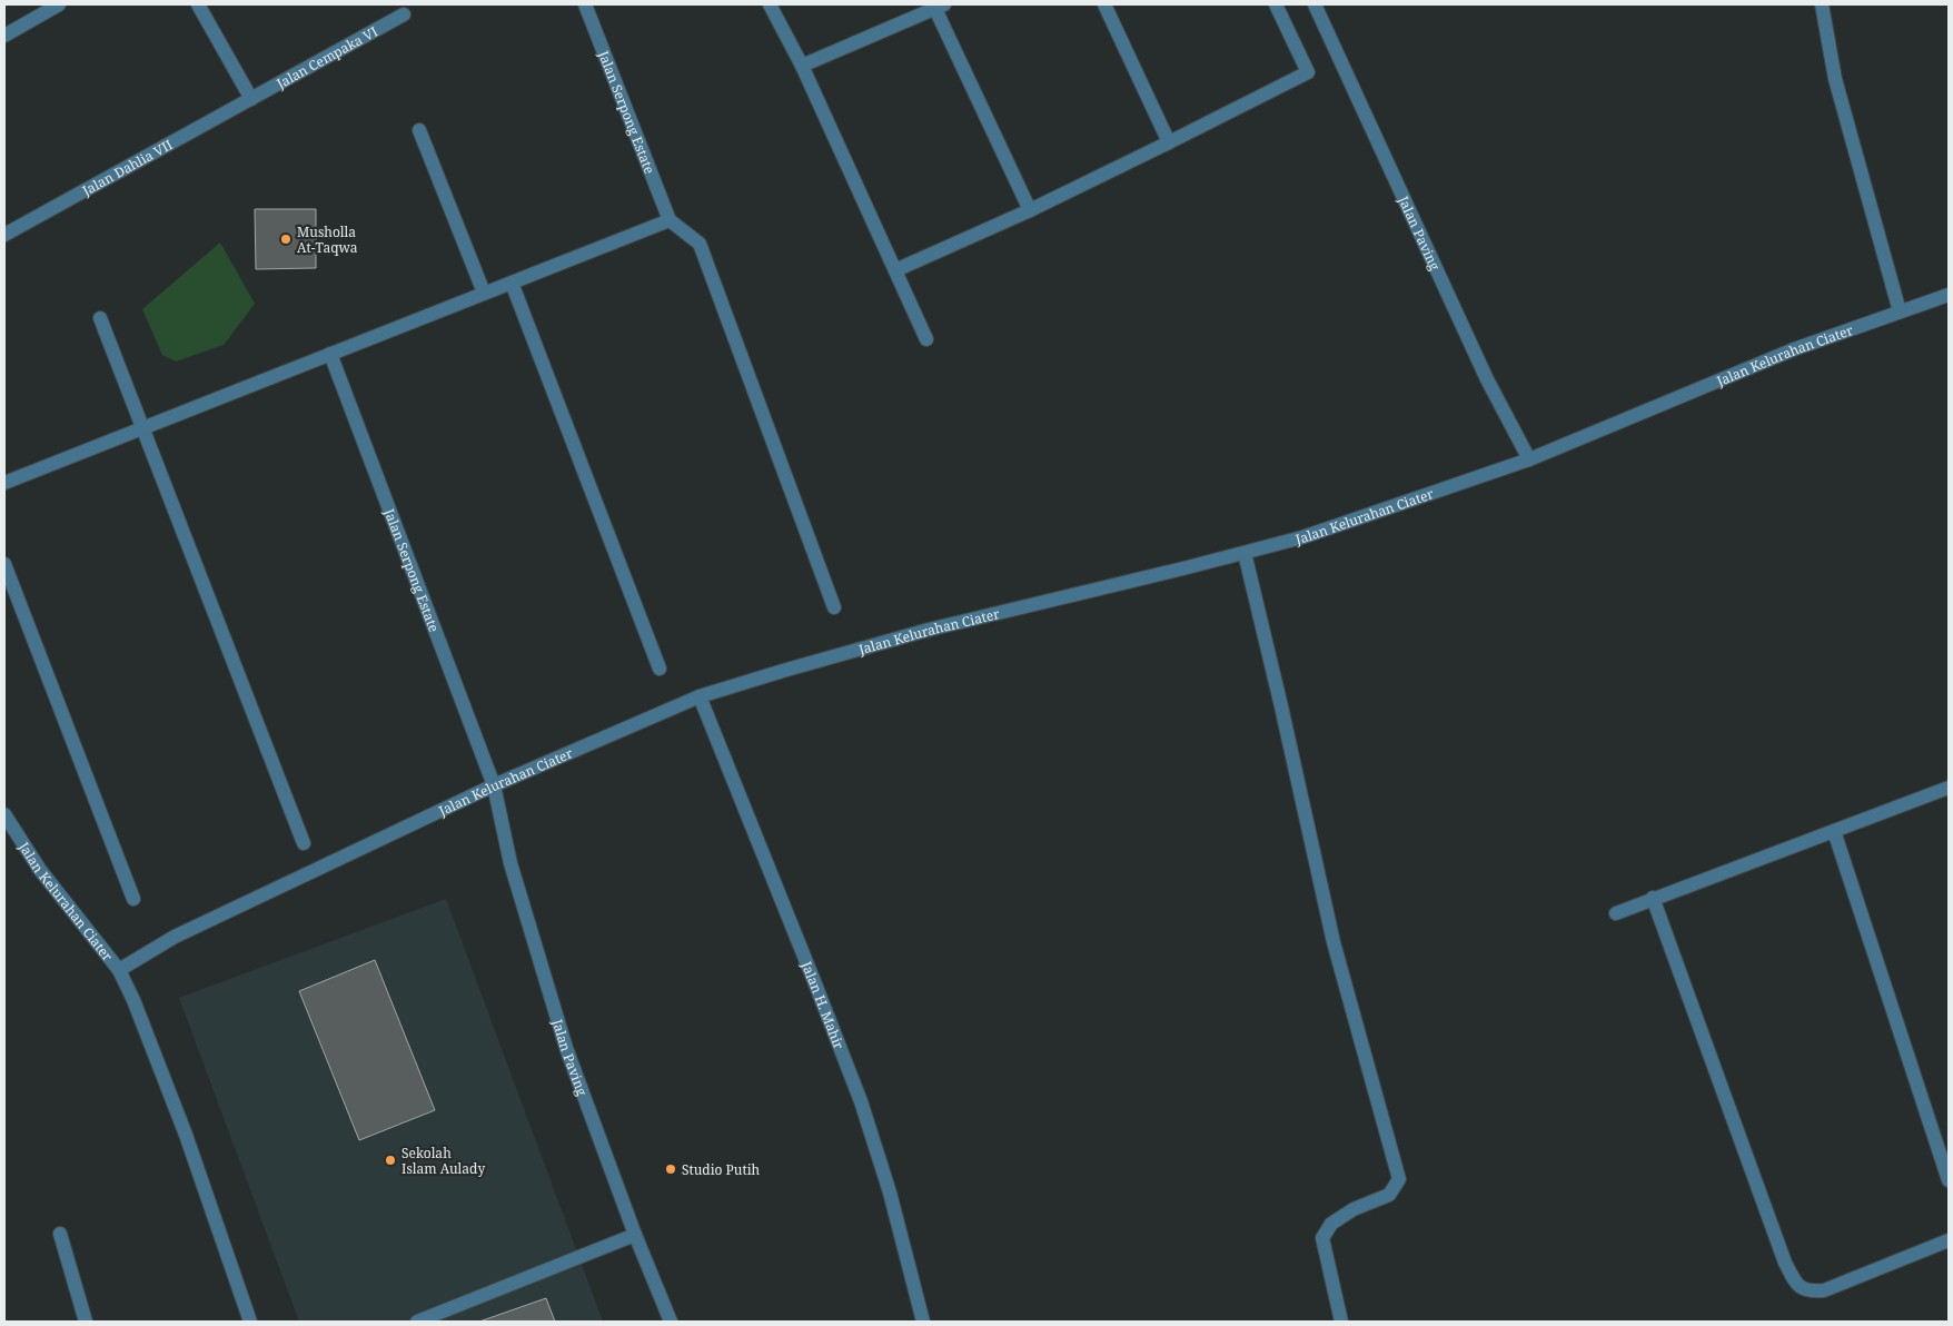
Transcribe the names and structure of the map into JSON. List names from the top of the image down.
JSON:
{
  "streets": {
    "street": [
      "Jalan Cempaka VI",
      "Jalan Serpong Estate",
      "Jalan Dahlia VII",
      "Jalan Paving",
      "Jalan Kelurahan Ciater",
      "Jalan H. Mahir"
    ]
  },
  "crossings": [
    ["Jalan Cempaka VI", "Jalan Dahlia VII"],
    ["Jalan Serpong Estate", "Jalan Paving"],
    ["Jalan Serpong Estate", "Jalan Kelurahan Ciater"],
    ["Jalan Paving", "Jalan Kelurahan Ciater"],
    ["Jalan Kelurahan Ciater", "Jalan H. Mahir"]
  ],
  "places": ["Musholla At-Taqwa", "Sekolah Islam Aulady", "Studio Putih"]
}
